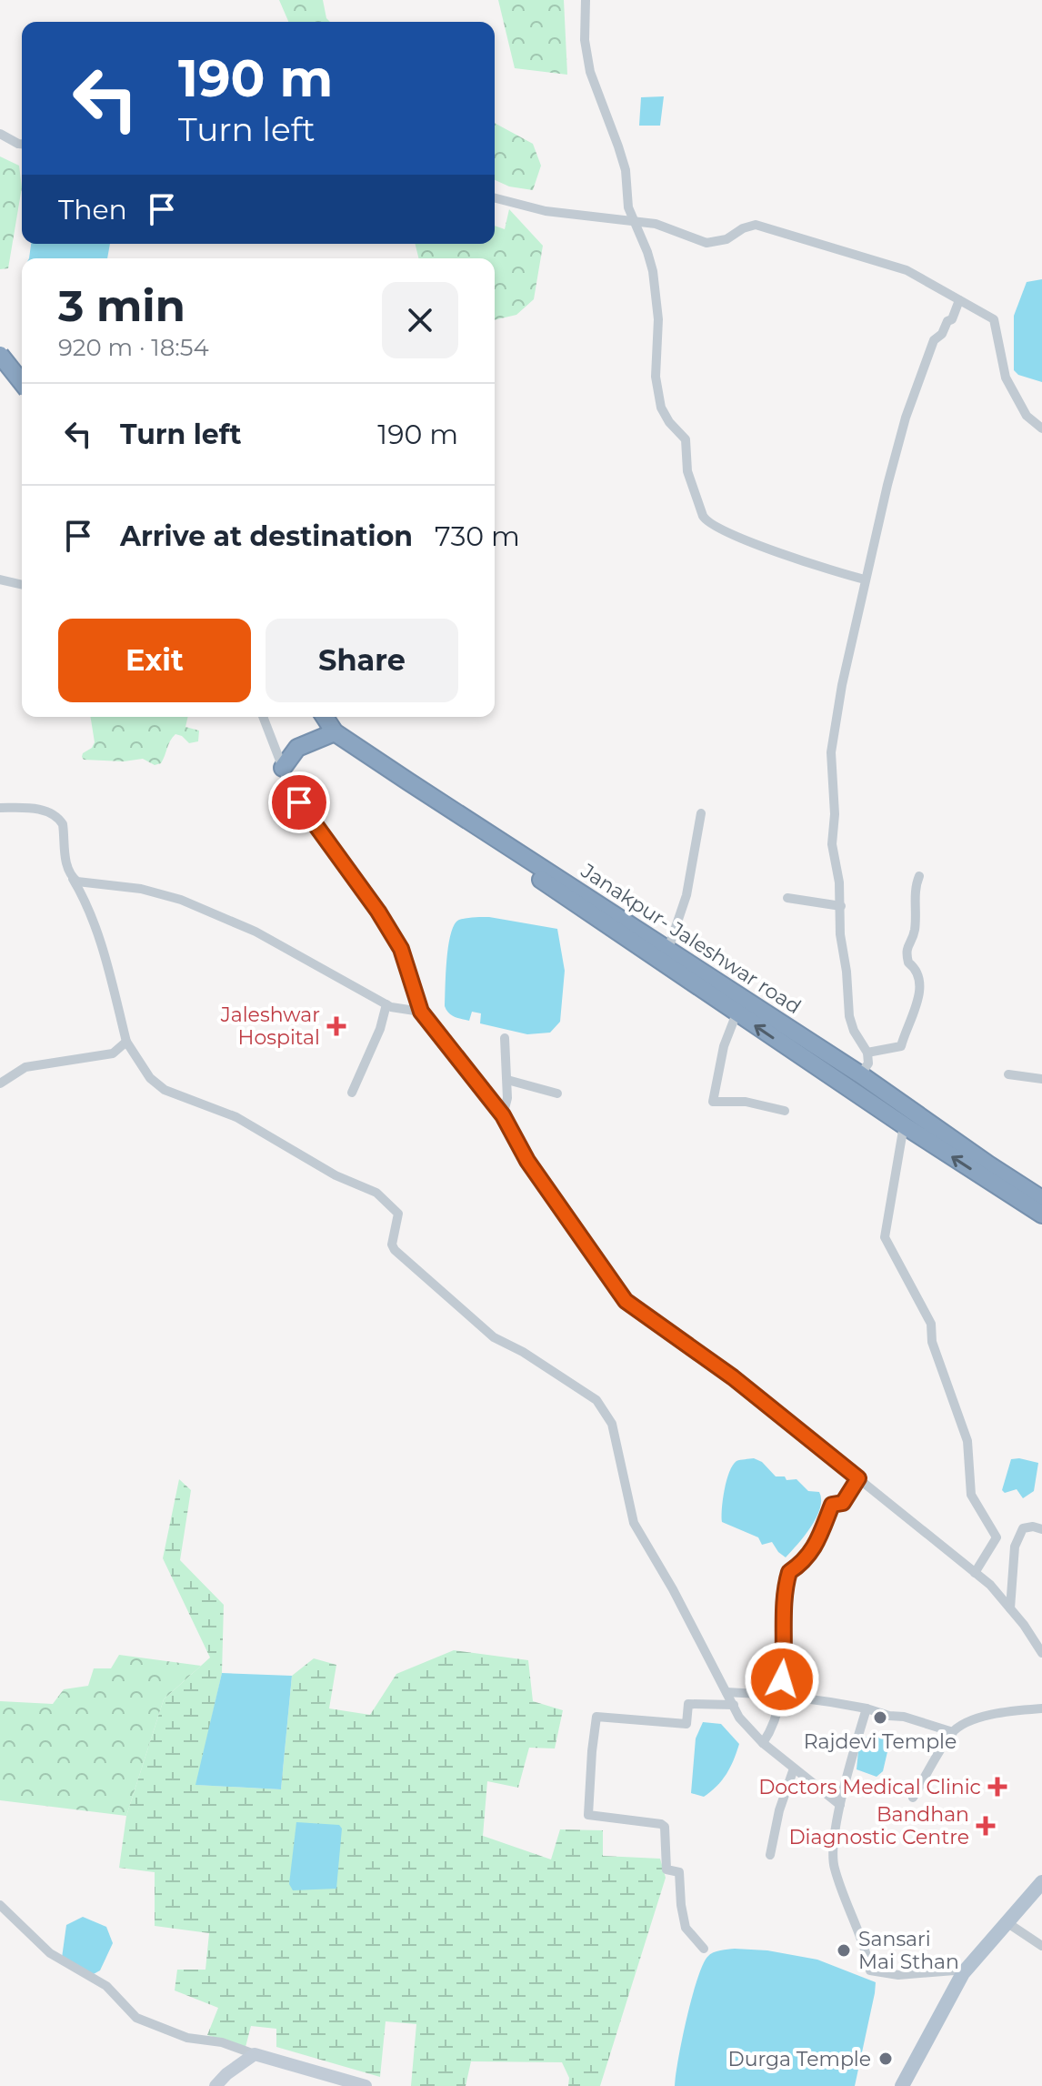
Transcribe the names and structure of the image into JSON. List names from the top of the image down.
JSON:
{
  "streets": {
    "highway": ["Janakpur- Jaleshwar road"]
  },
  "places": {
    "health": ["Jaleshwar Hospital", "Doctors Medical Clinic", "Bandhan Diagnostic Centre"],
    "other": ["Rajdevi Temple", "Sansari Mai Sthan", "Durga Temple"]
  },
  "page": {
    "turn": ["190 m", "Turn left"],
    "then": "Then",
    "heading": ["3 min", "920 m · 18:54"],
    "list": [
      {
        "name": "Turn left",
        "value": "190 m"
      },
      {
        "name": "Arrive at destination",
        "value": "730 m"
      }
    ],
    "buttons": ["Exit", "Share"]
  }
}
